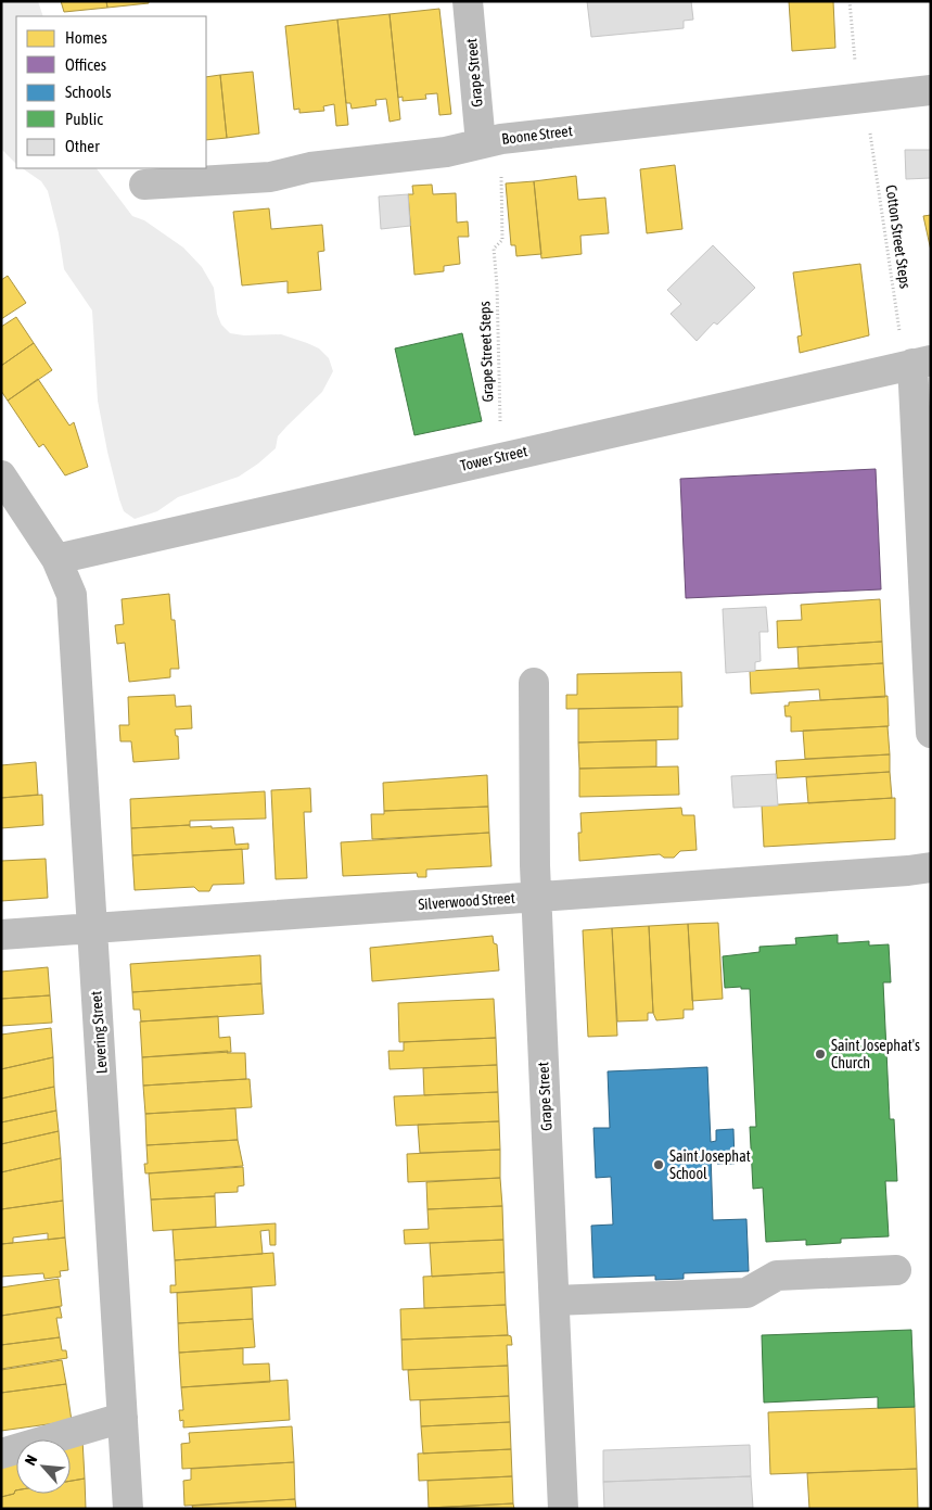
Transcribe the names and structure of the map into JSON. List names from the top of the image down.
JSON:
{
  "streets": {
    "street": [
      "Grape Street",
      "Boone Street",
      "Tower Street",
      "Silverwood Street",
      "Levering Street"
    ],
    "path": ["Cotton Street Steps", "Grape Street Steps"]
  },
  "crossings": [
    ["Grape Street", "Boone Street"],
    ["Grape Street", "Grape Street Steps"],
    ["Grape Street", "Silverwood Street"],
    ["Boone Street", "Grape Street Steps"],
    ["Tower Street", "Levering Street"],
    ["Silverwood Street", "Levering Street"]
  ],
  "places": ["Saint Josephat's Church", "Saint Josephat School"],
  "legend": [
    "Homes",
    "Offices",
    "Schools",
    "Public",
    "Other"
  ],
  "north": "top left"
}
